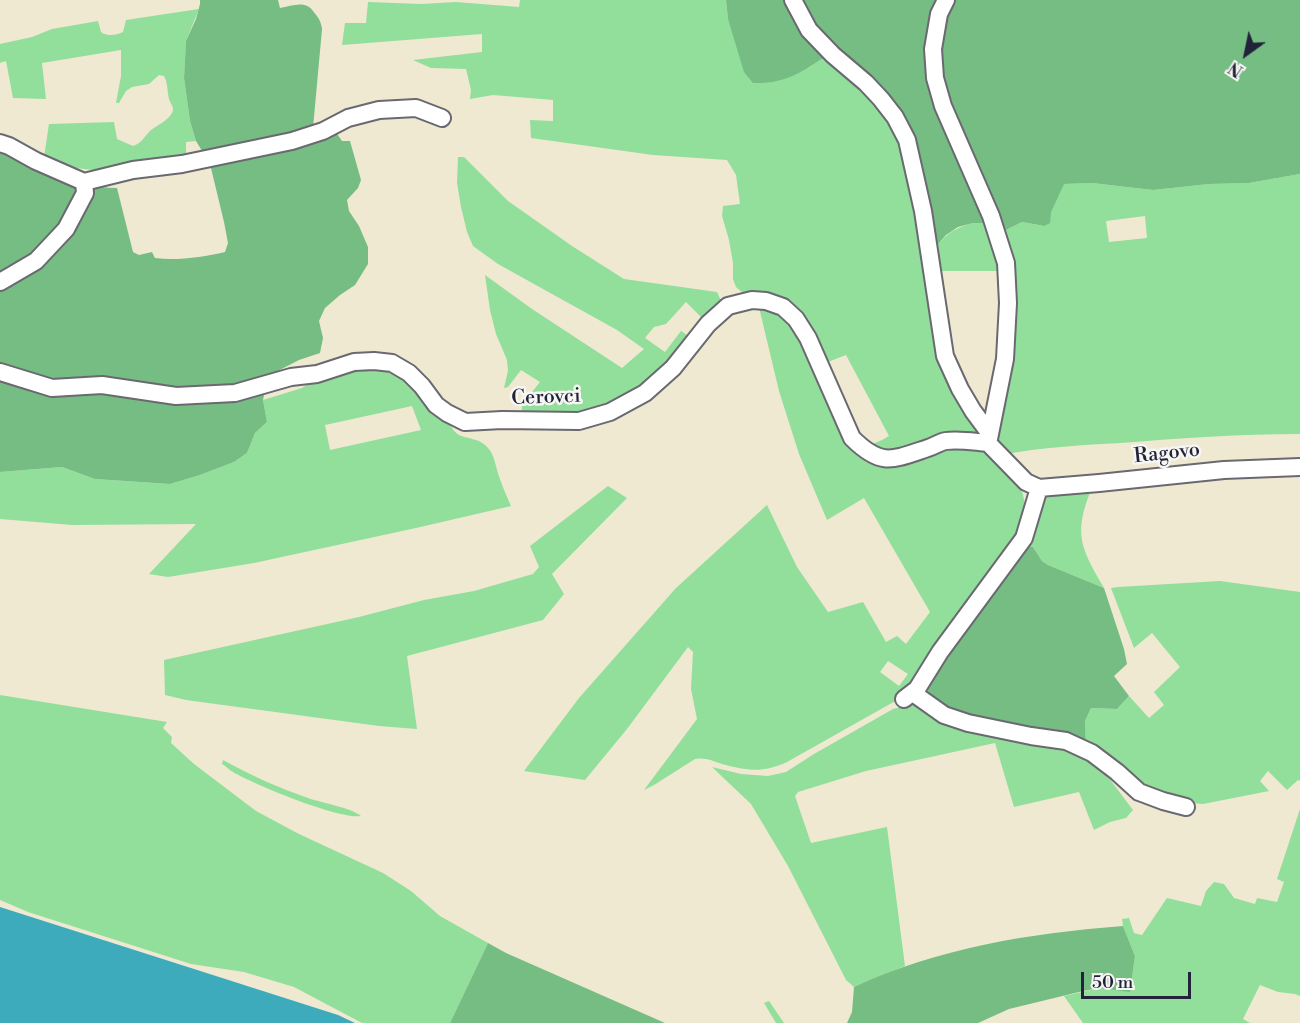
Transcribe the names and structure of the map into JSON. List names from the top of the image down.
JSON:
{
  "streets": {
    "street": ["Cerovci", "Ragovo"]
  },
  "scale_bar": "50 m",
  "north": "bottom left"
}
